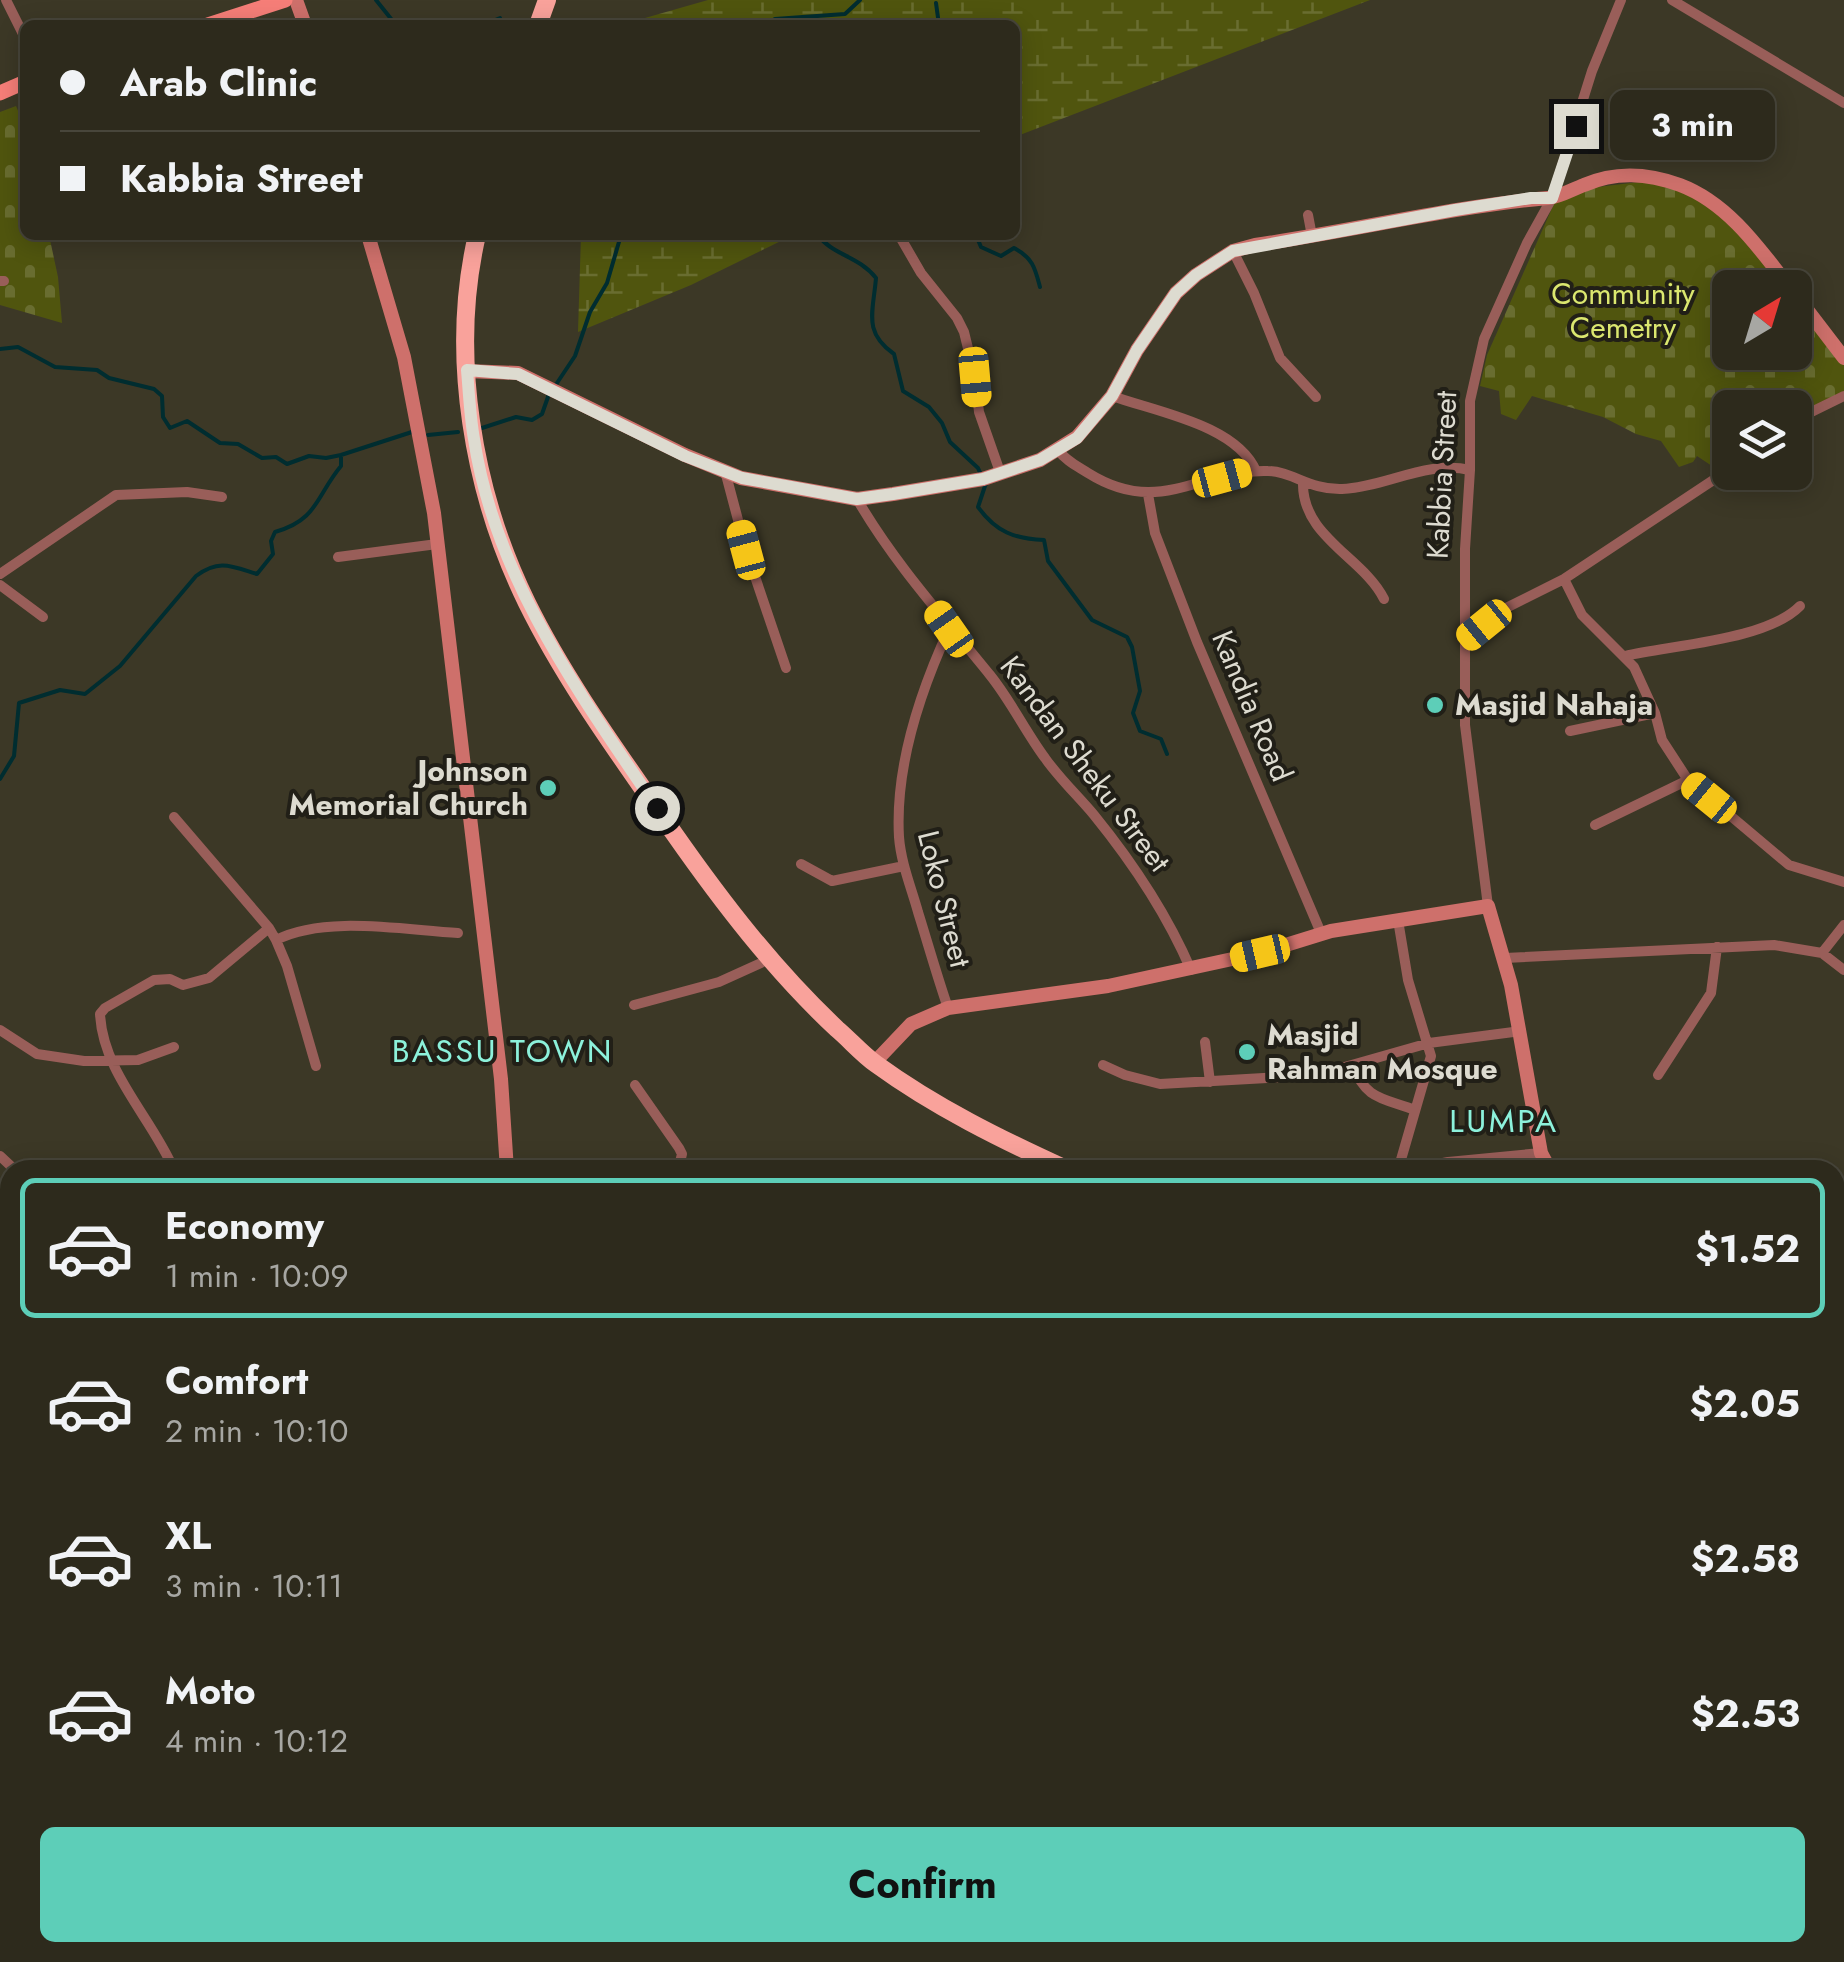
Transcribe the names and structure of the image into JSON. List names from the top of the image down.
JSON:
{
  "streets": {
    "street": [
      "Kabbia Street",
      "Kandia Road",
      "Kandan Sheku Street",
      "Loko Street"
    ]
  },
  "crossings": [
    ["Kandan Sheku Street", "Loko Street"]
  ],
  "districts": ["BASSU TOWN", "LUMPA"],
  "parks": ["Community Cemetry"],
  "places": ["Masjid Nahaja", "Johnson Memorial Church", "Masjid Rahman Mosque"],
  "north": "top right",
  "page": {
    "banner": ["Arab Clinic", "Kabbia Street"],
    "bubble": "3 min",
    "list": [
      {
        "name": "Economy",
        "note": "1 min · 10:09",
        "value": "$1.52"
      },
      {
        "name": "Comfort",
        "note": "2 min · 10:10",
        "value": "$2.05"
      },
      {
        "name": "XL",
        "note": "3 min · 10:11",
        "value": "$2.58"
      },
      {
        "name": "Moto",
        "note": "4 min · 10:12",
        "value": "$2.53"
      }
    ],
    "buttons": "Confirm"
  }
}
